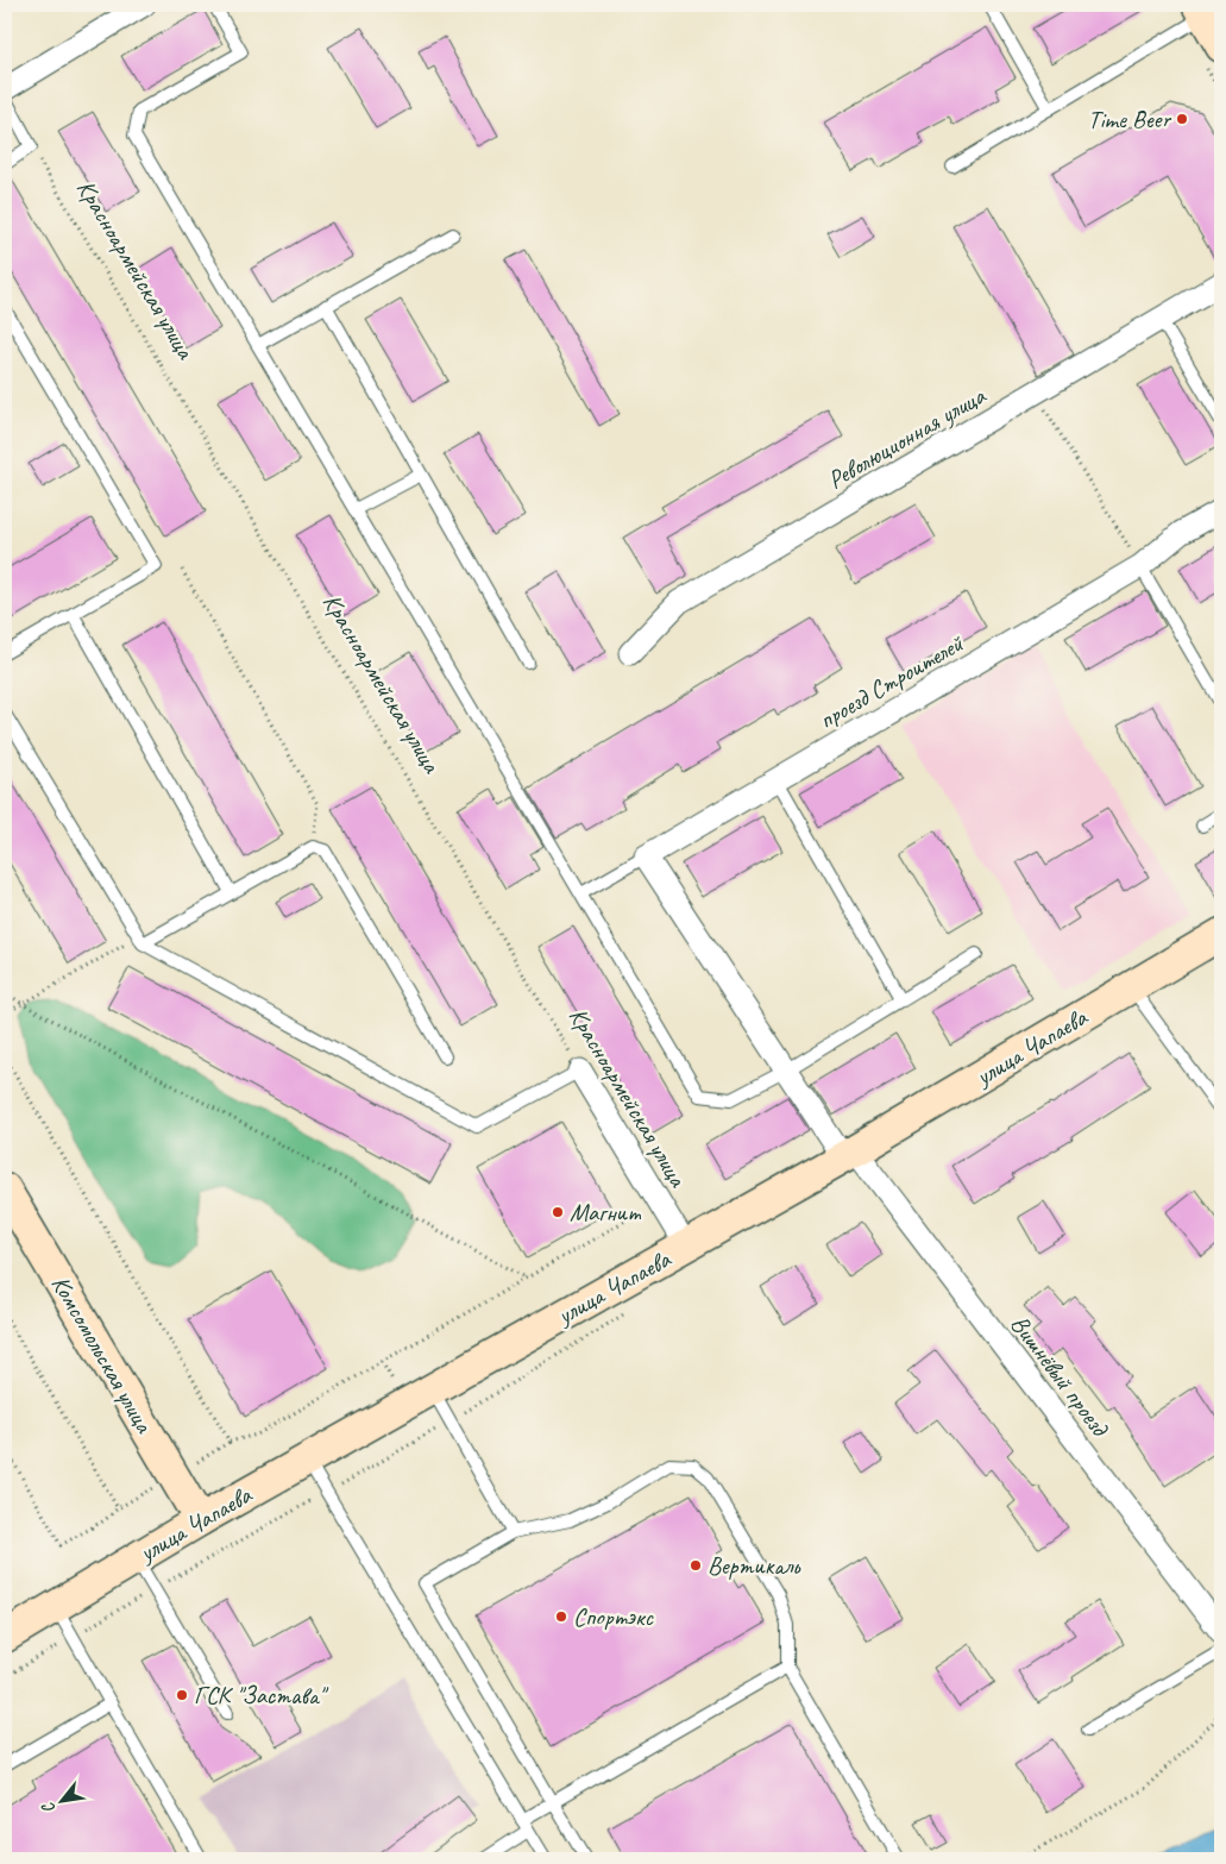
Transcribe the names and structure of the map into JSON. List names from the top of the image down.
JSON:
{
  "streets": {
    "street": [
      "Красноармейская улица",
      "Революционная улица",
      "проезд Строителей",
      "улица Чапаева",
      "Комсомольская улица",
      "Вишнёвый проезд"
    ]
  },
  "crossings": [
    ["Красноармейская улица", "улица Чапаева"],
    ["проезд Строителей", "Вишнёвый проезд"],
    ["улица Чапаева", "Комсомольская улица"],
    ["улица Чапаева", "Вишнёвый проезд"]
  ],
  "places": [
    "Time Beer",
    "Магнит",
    "Вертикаль",
    "Спортэкс",
    "ГСК \"Застава\""
  ],
  "north": "bottom left"
}
